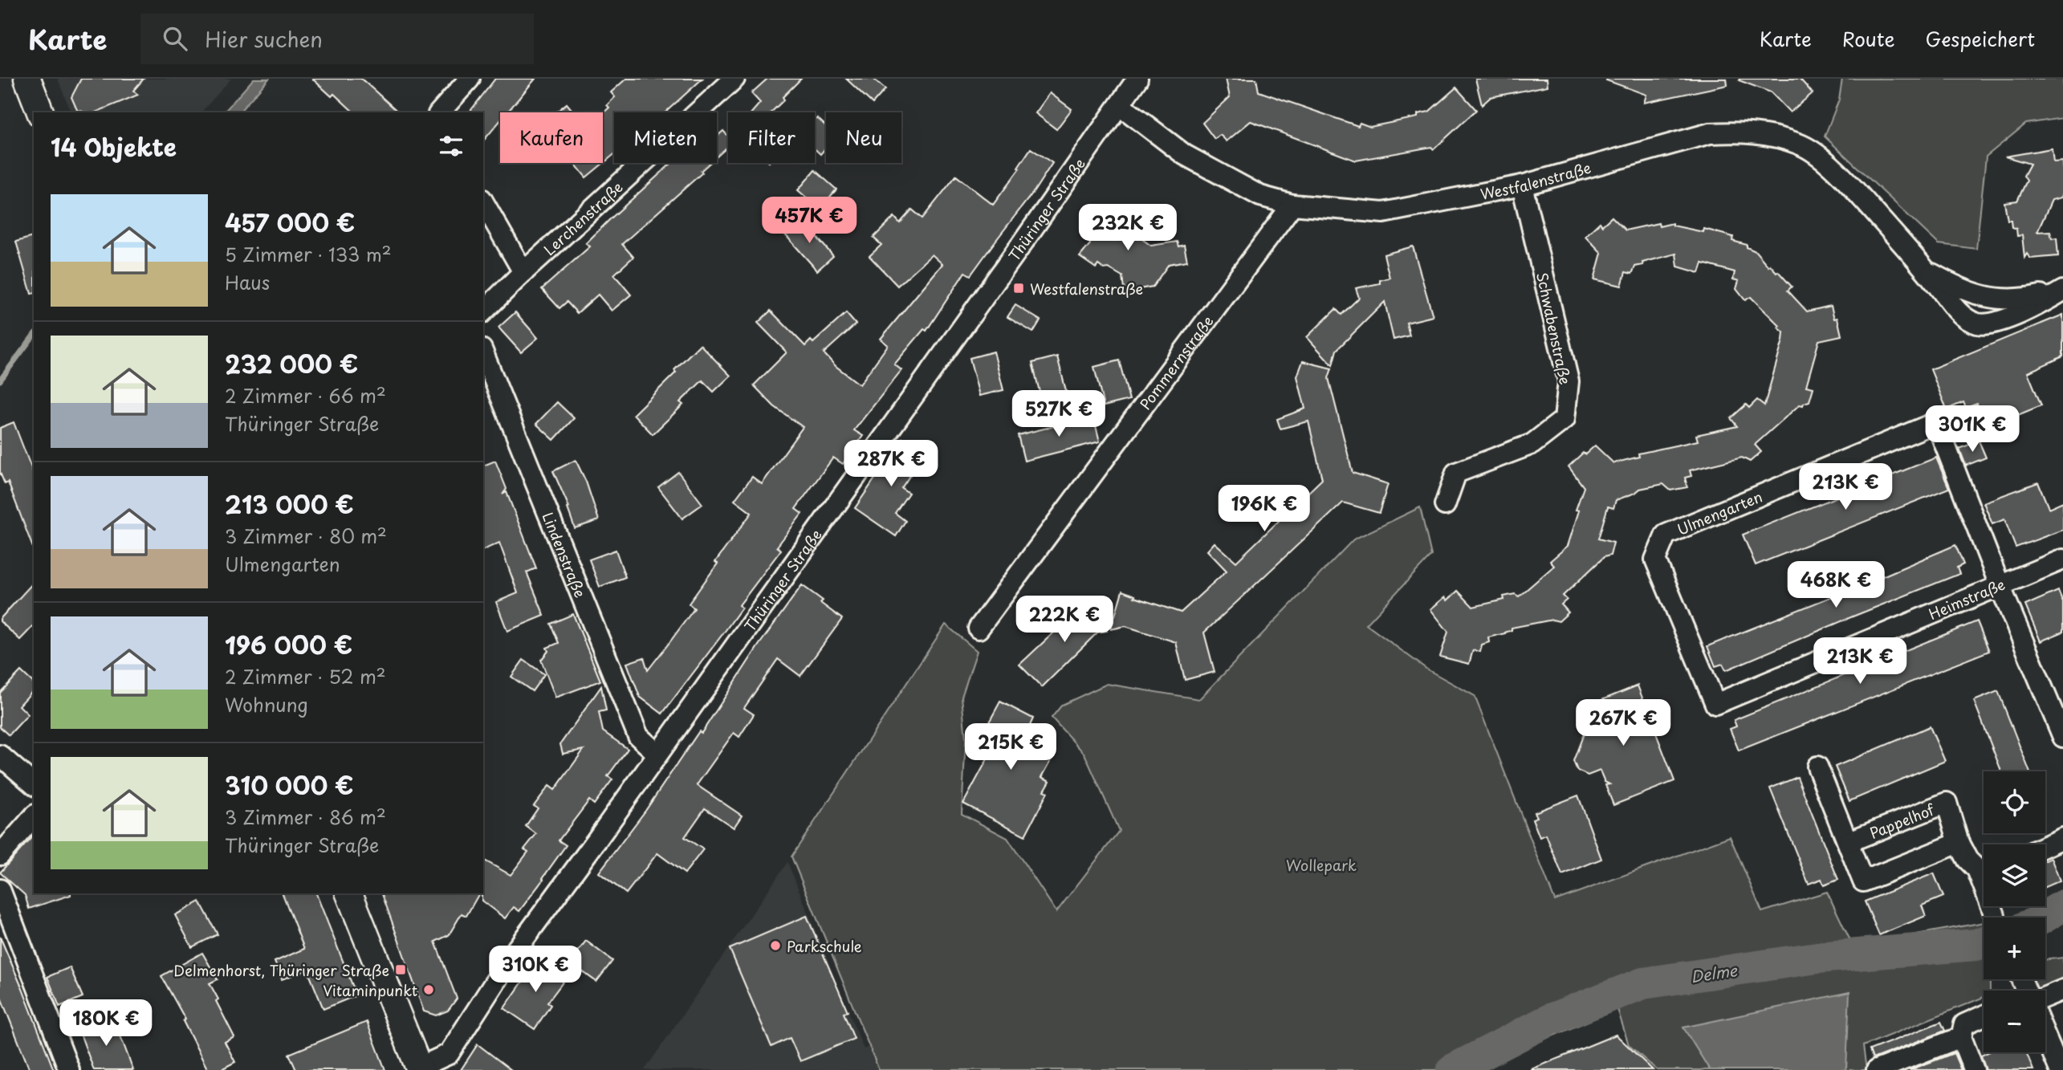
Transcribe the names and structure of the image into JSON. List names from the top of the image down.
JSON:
{
  "streets": {
    "street": [
      "Westfalenstraße",
      "Thüringer Straße",
      "Lerchenstraße",
      "Schwabenstraße",
      "Pommernstraße",
      "Ulmengarten",
      "Lindenstraße",
      "Heimstraße",
      "Pappelhof"
    ]
  },
  "crossings": [
    ["Westfalenstraße", "Thüringer Straße"],
    ["Westfalenstraße", "Schwabenstraße"],
    ["Westfalenstraße", "Pommernstraße"],
    ["Thüringer Straße", "Lindenstraße"],
    ["Ulmengarten", "Heimstraße"]
  ],
  "water": ["Delme"],
  "parks": ["Wollepark"],
  "places": {
    "transit": ["Westfalenstraße", "Delmenhorst, Thüringer Straße"],
    "other": ["Parkschule", "Vitaminpunkt"]
  },
  "page": {
    "header": "Karte",
    "search": "Hier suchen",
    "nav": ["Karte", "Route", "Gespeichert"],
    "chip": [
      "Kaufen",
      "Mieten",
      "Filter",
      "Neu"
    ],
    "heading": "14 Objekte",
    "list": [
      {
        "name": "457 000 €",
        "note": "5 Zimmer · 133 m² · Haus"
      },
      {
        "name": "232 000 €",
        "note": "2 Zimmer · 66 m² · Thüringer Straße"
      },
      {
        "name": "213 000 €",
        "note": "3 Zimmer · 80 m² · Ulmengarten"
      },
      {
        "name": "196 000 €",
        "note": "2 Zimmer · 52 m² · Wohnung"
      },
      {
        "name": "310 000 €",
        "note": "3 Zimmer · 86 m² · Thüringer Straße"
      }
    ],
    "price": [
      "457K €",
      "232K €",
      "527K €",
      "301K €",
      "287K €",
      "213K €",
      "196K €",
      "468K €",
      "222K €",
      "213K €",
      "267K €",
      "215K €",
      "310K €",
      "180K €"
    ],
    "map_buttons": ["+", "−"]
  }
}
